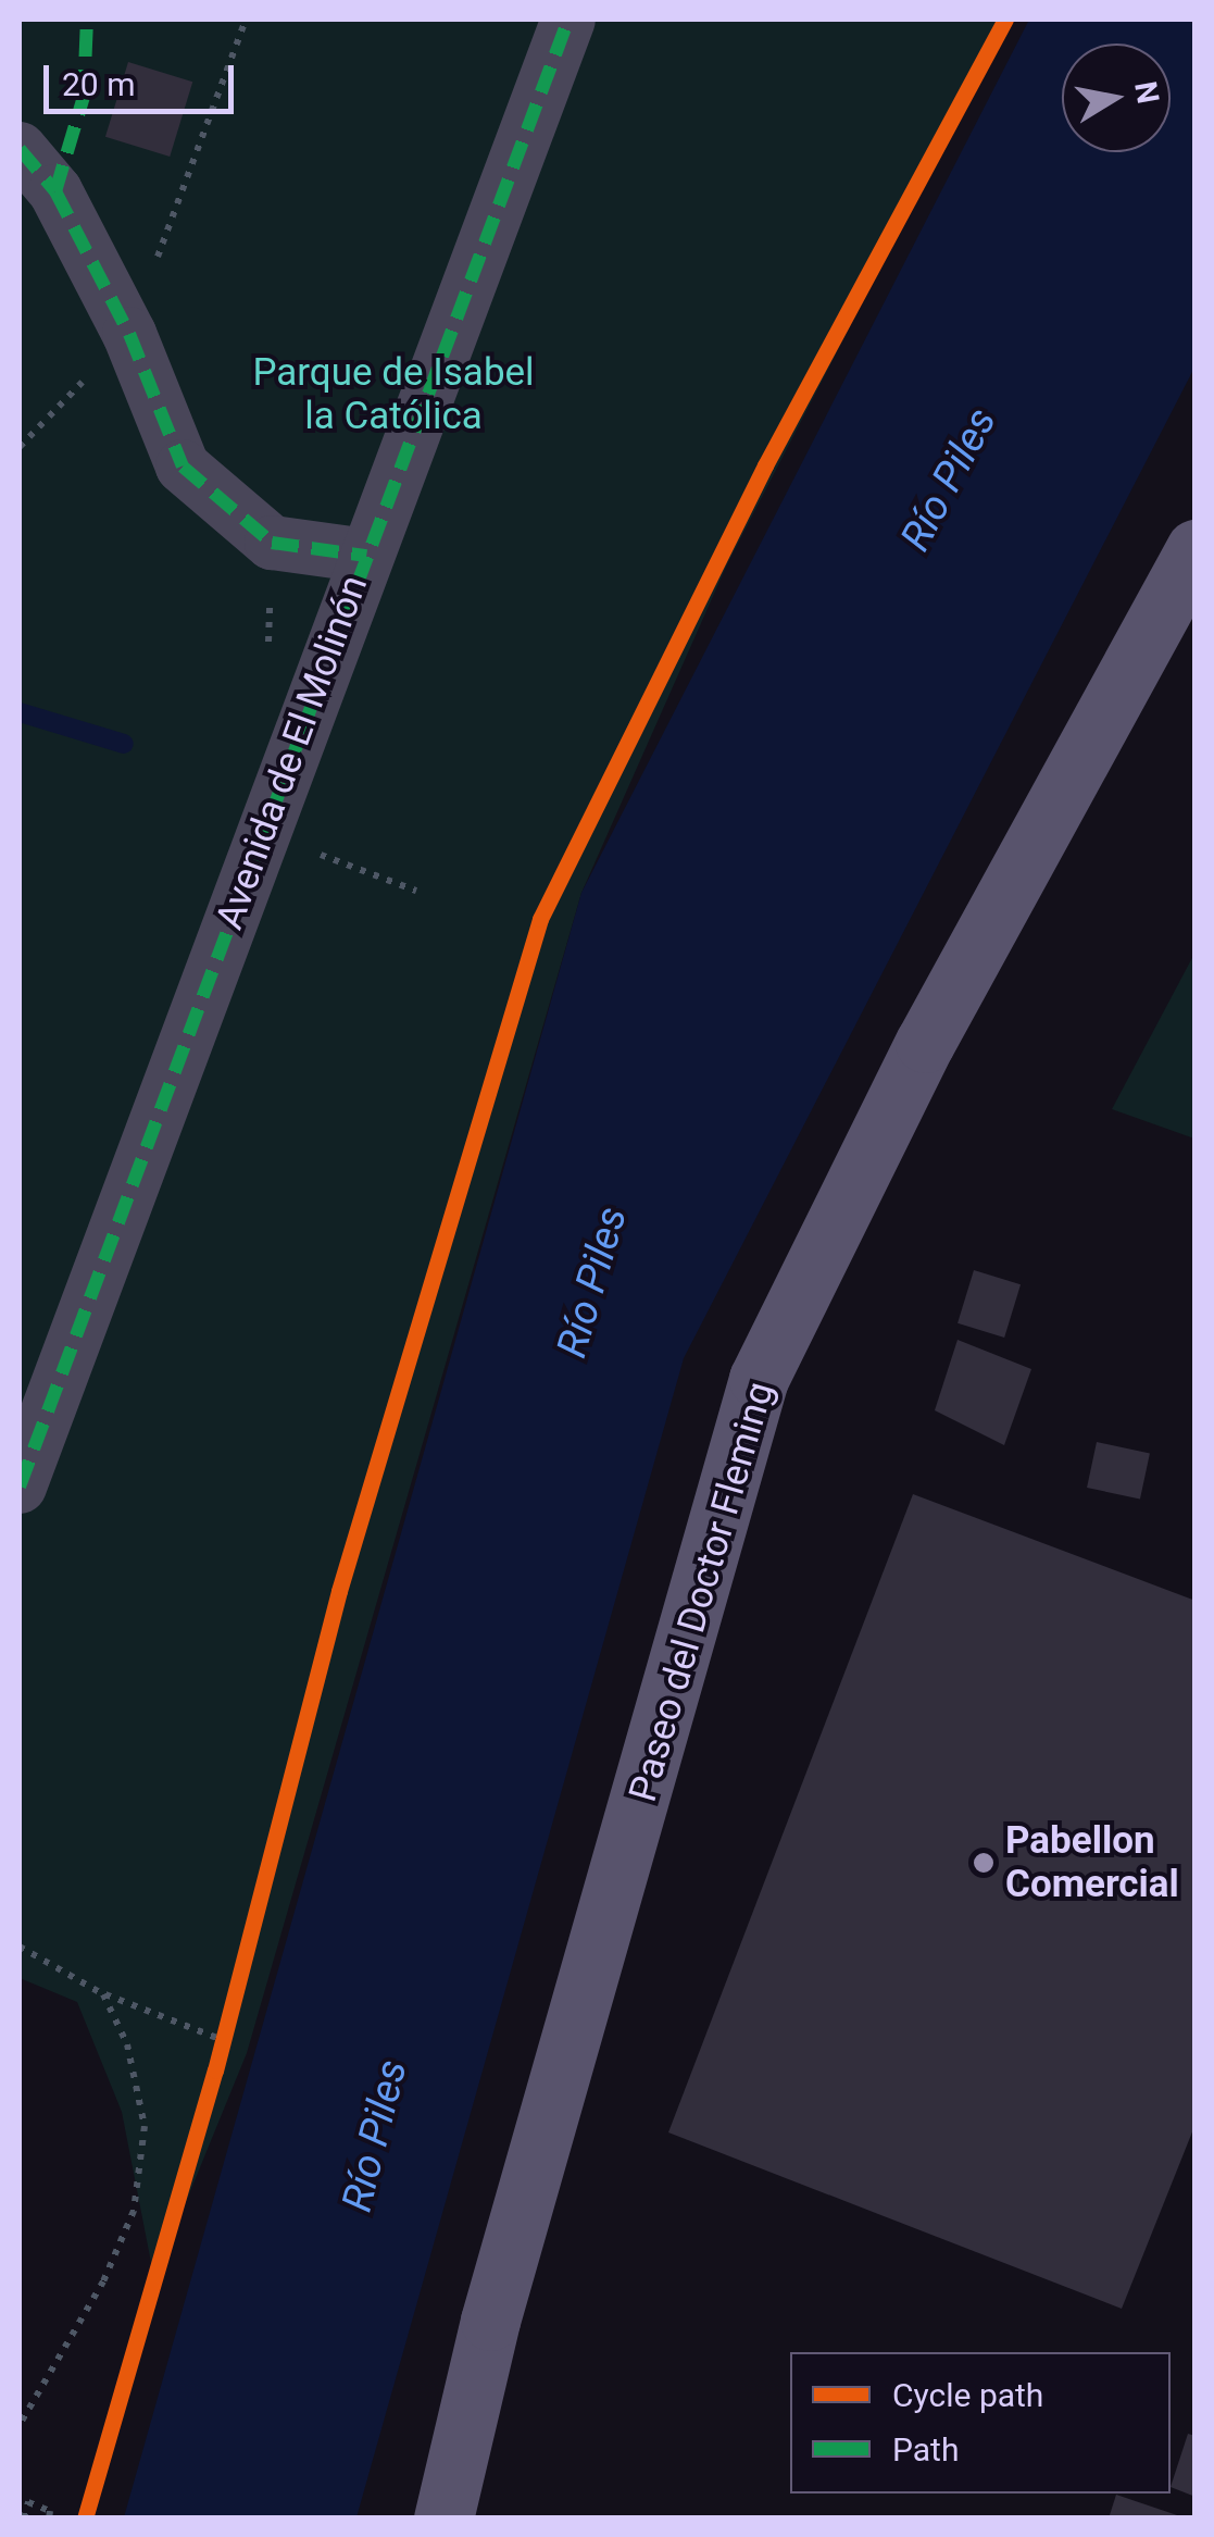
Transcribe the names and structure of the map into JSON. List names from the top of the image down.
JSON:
{
  "streets": {
    "main road": ["Paseo del Doctor Fleming"],
    "street": ["Avenida de El Molinón"]
  },
  "water": ["Río Piles"],
  "parks": ["Parque de Isabel la Católica"],
  "places": ["Pabellon Comercial"],
  "legend": ["Cycle path", "Path"],
  "scale_bar": "20 m",
  "north": "right"
}
